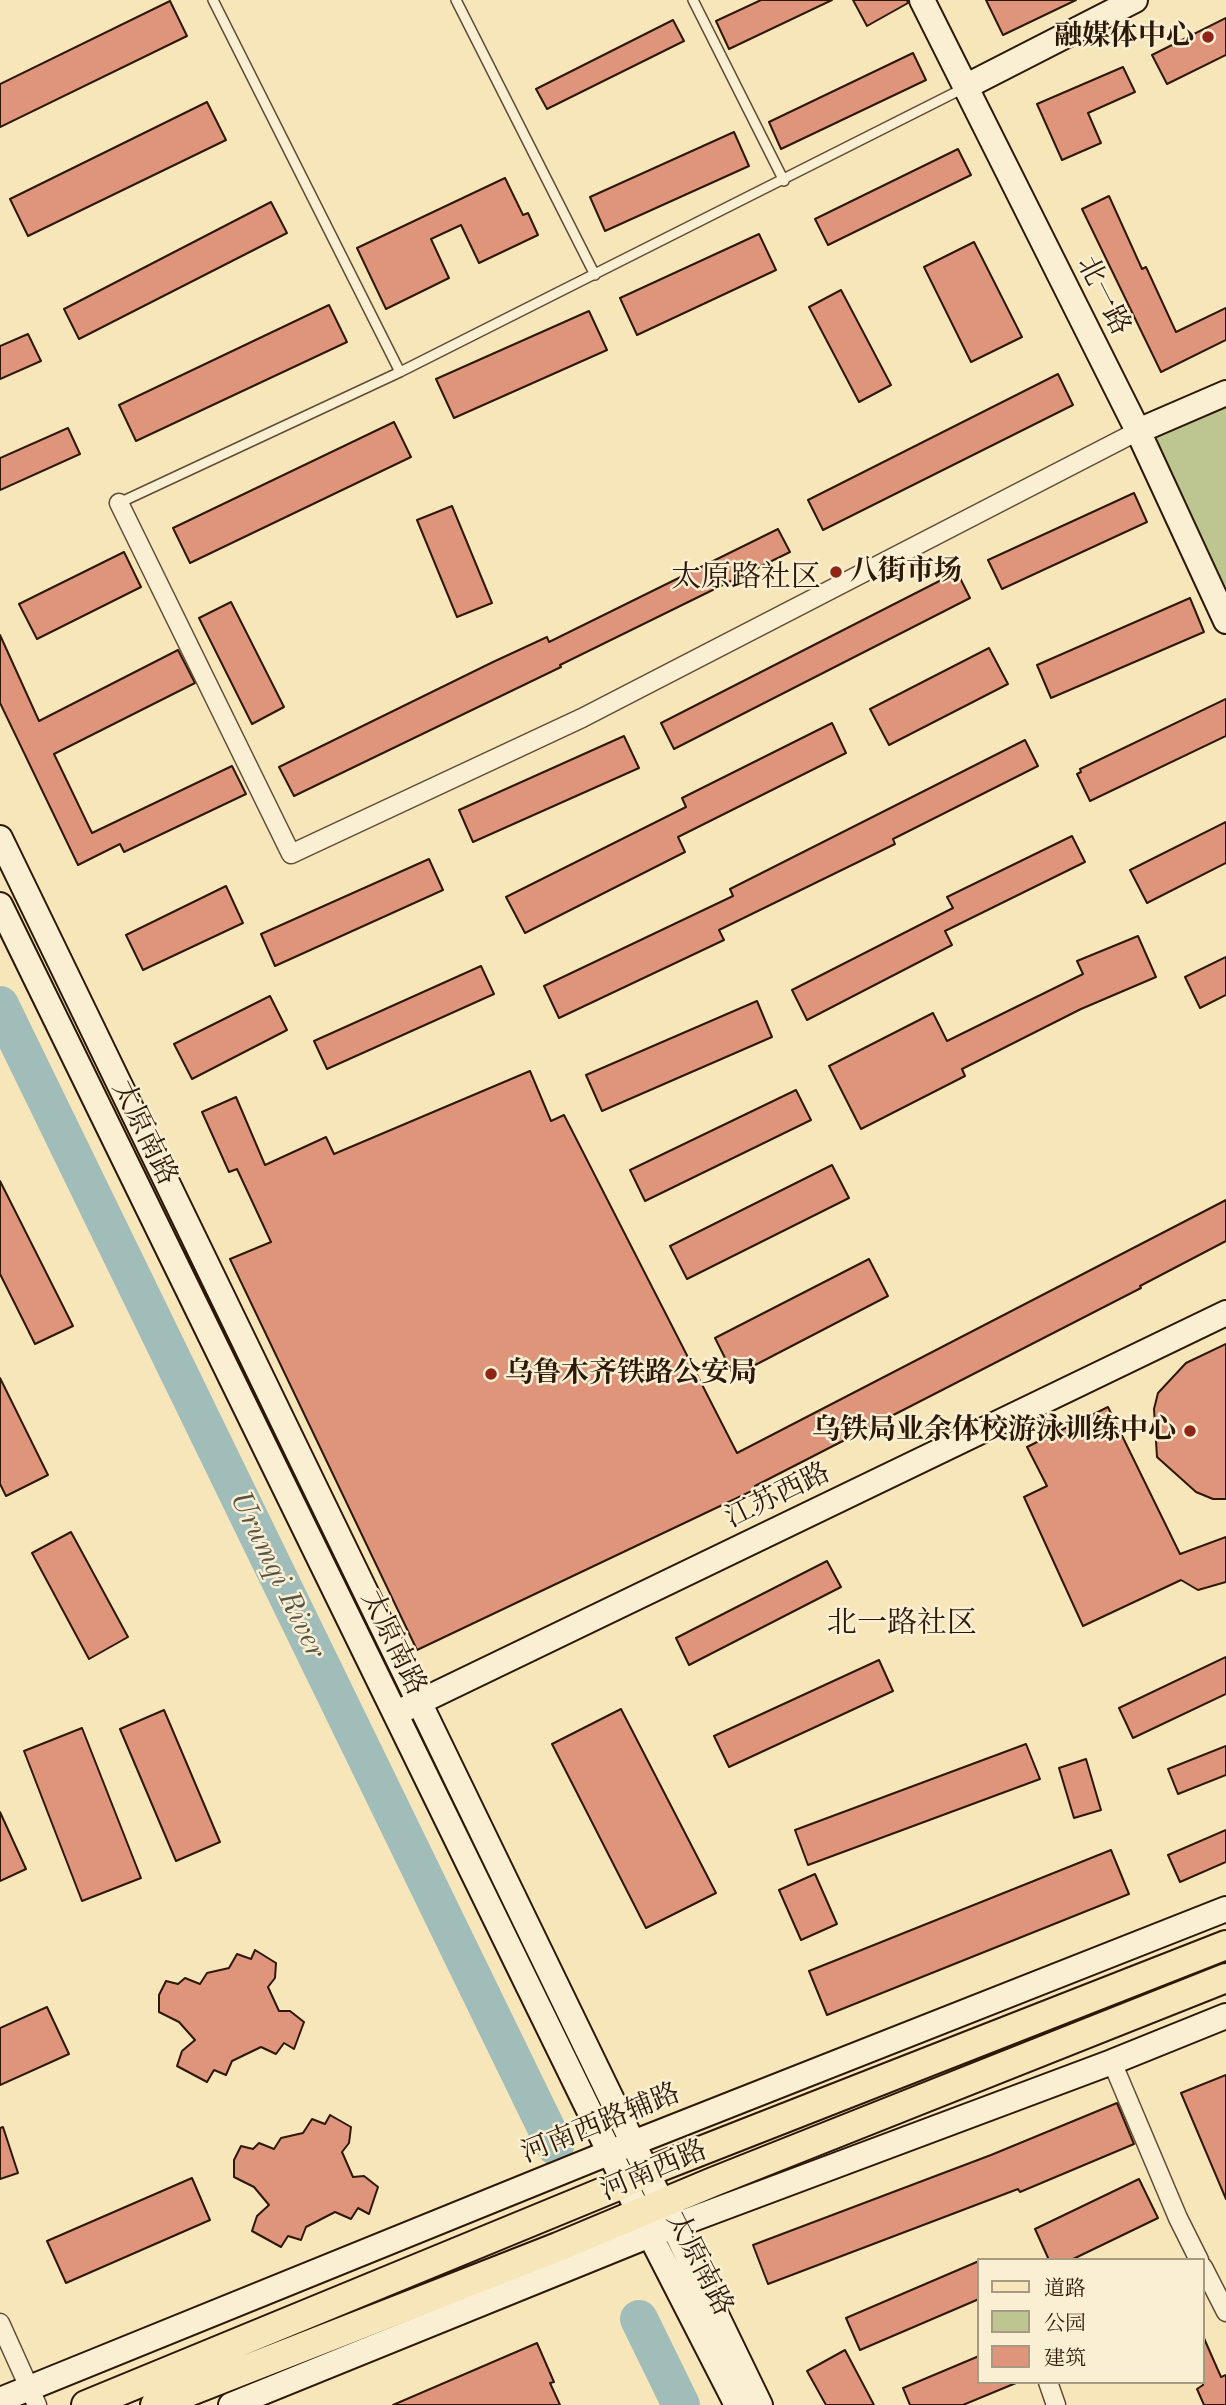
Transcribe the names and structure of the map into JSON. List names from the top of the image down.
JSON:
{
  "streets": {
    "main road": ["河南西路"],
    "street": [
      "北一路",
      "太原南路",
      "江苏西路",
      "河南西路辅路"
    ]
  },
  "crossings": [
    ["太原南路", "江苏西路"],
    ["太原南路", "河南西路辅路"],
    ["太原南路", "河南西路"]
  ],
  "districts": ["太原路社区", "北一路社区"],
  "water": ["Urumqi River"],
  "places": [
    "融媒体中心",
    "八街市场",
    "乌鲁木齐铁路公安局",
    "乌铁局业余体校游泳训练中心"
  ],
  "legend": ["道路", "公园", "建筑"]
}
